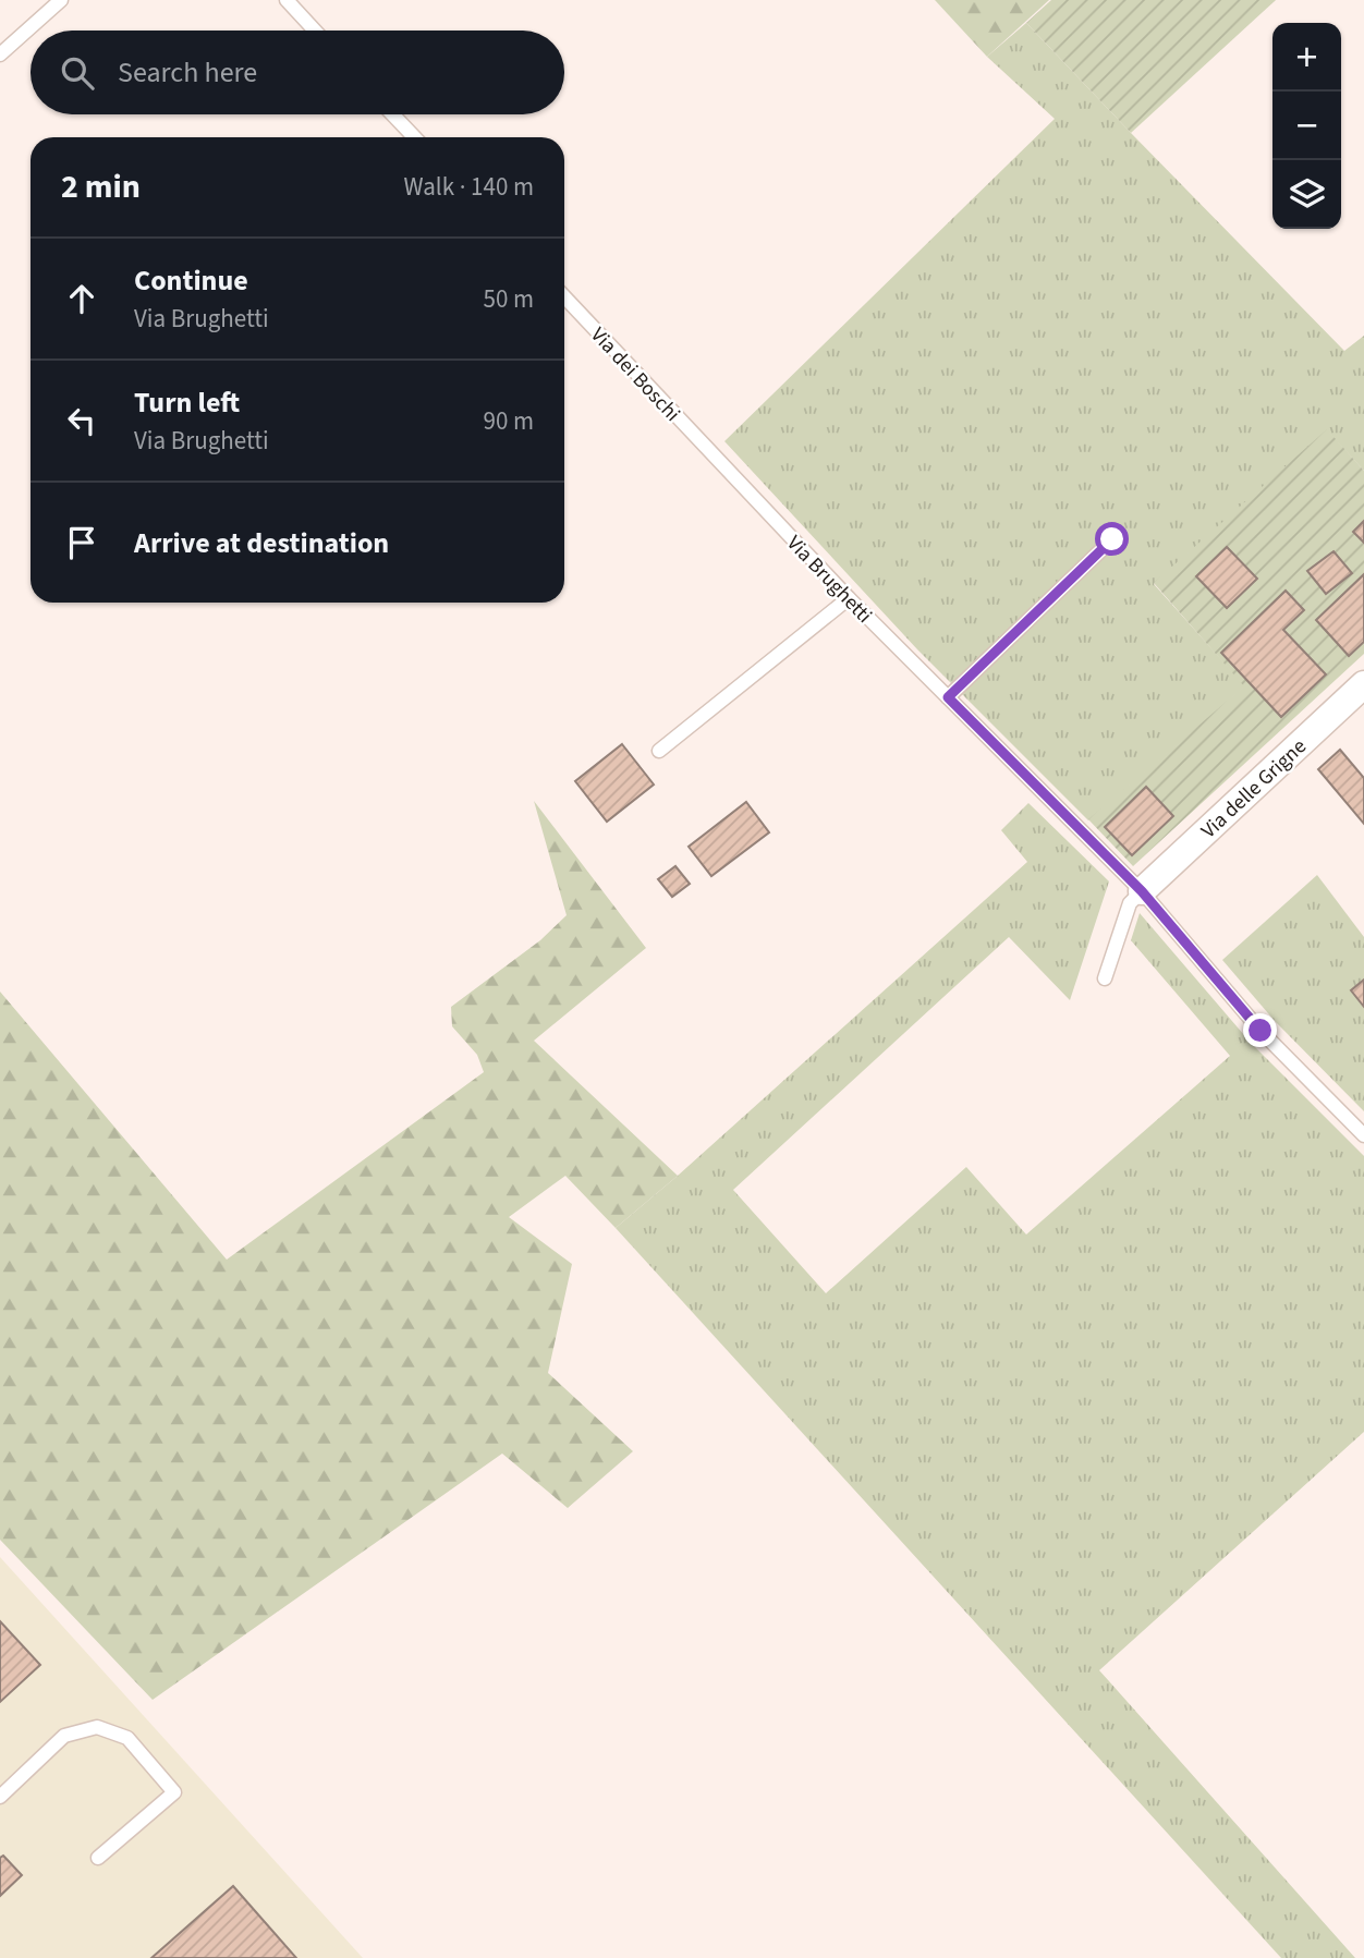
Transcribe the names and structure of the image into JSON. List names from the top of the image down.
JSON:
{
  "streets": {
    "street": ["Via delle Grigne"],
    "lane": ["Via dei Boschi", "Via Brughetti"]
  },
  "crossings": [
    ["Via dei Boschi", "Via Brughetti"],
    ["Via Brughetti", "Via delle Grigne"]
  ],
  "page": {
    "map_buttons": ["+", "−"],
    "search": "Search here",
    "heading": ["2 min", "Walk · 140 m"],
    "list": [
      ["Continue", "Via Brughetti", "50 m"],
      ["Turn left", "Via Brughetti", "90 m"],
      "Arrive at destination"
    ]
  }
}
